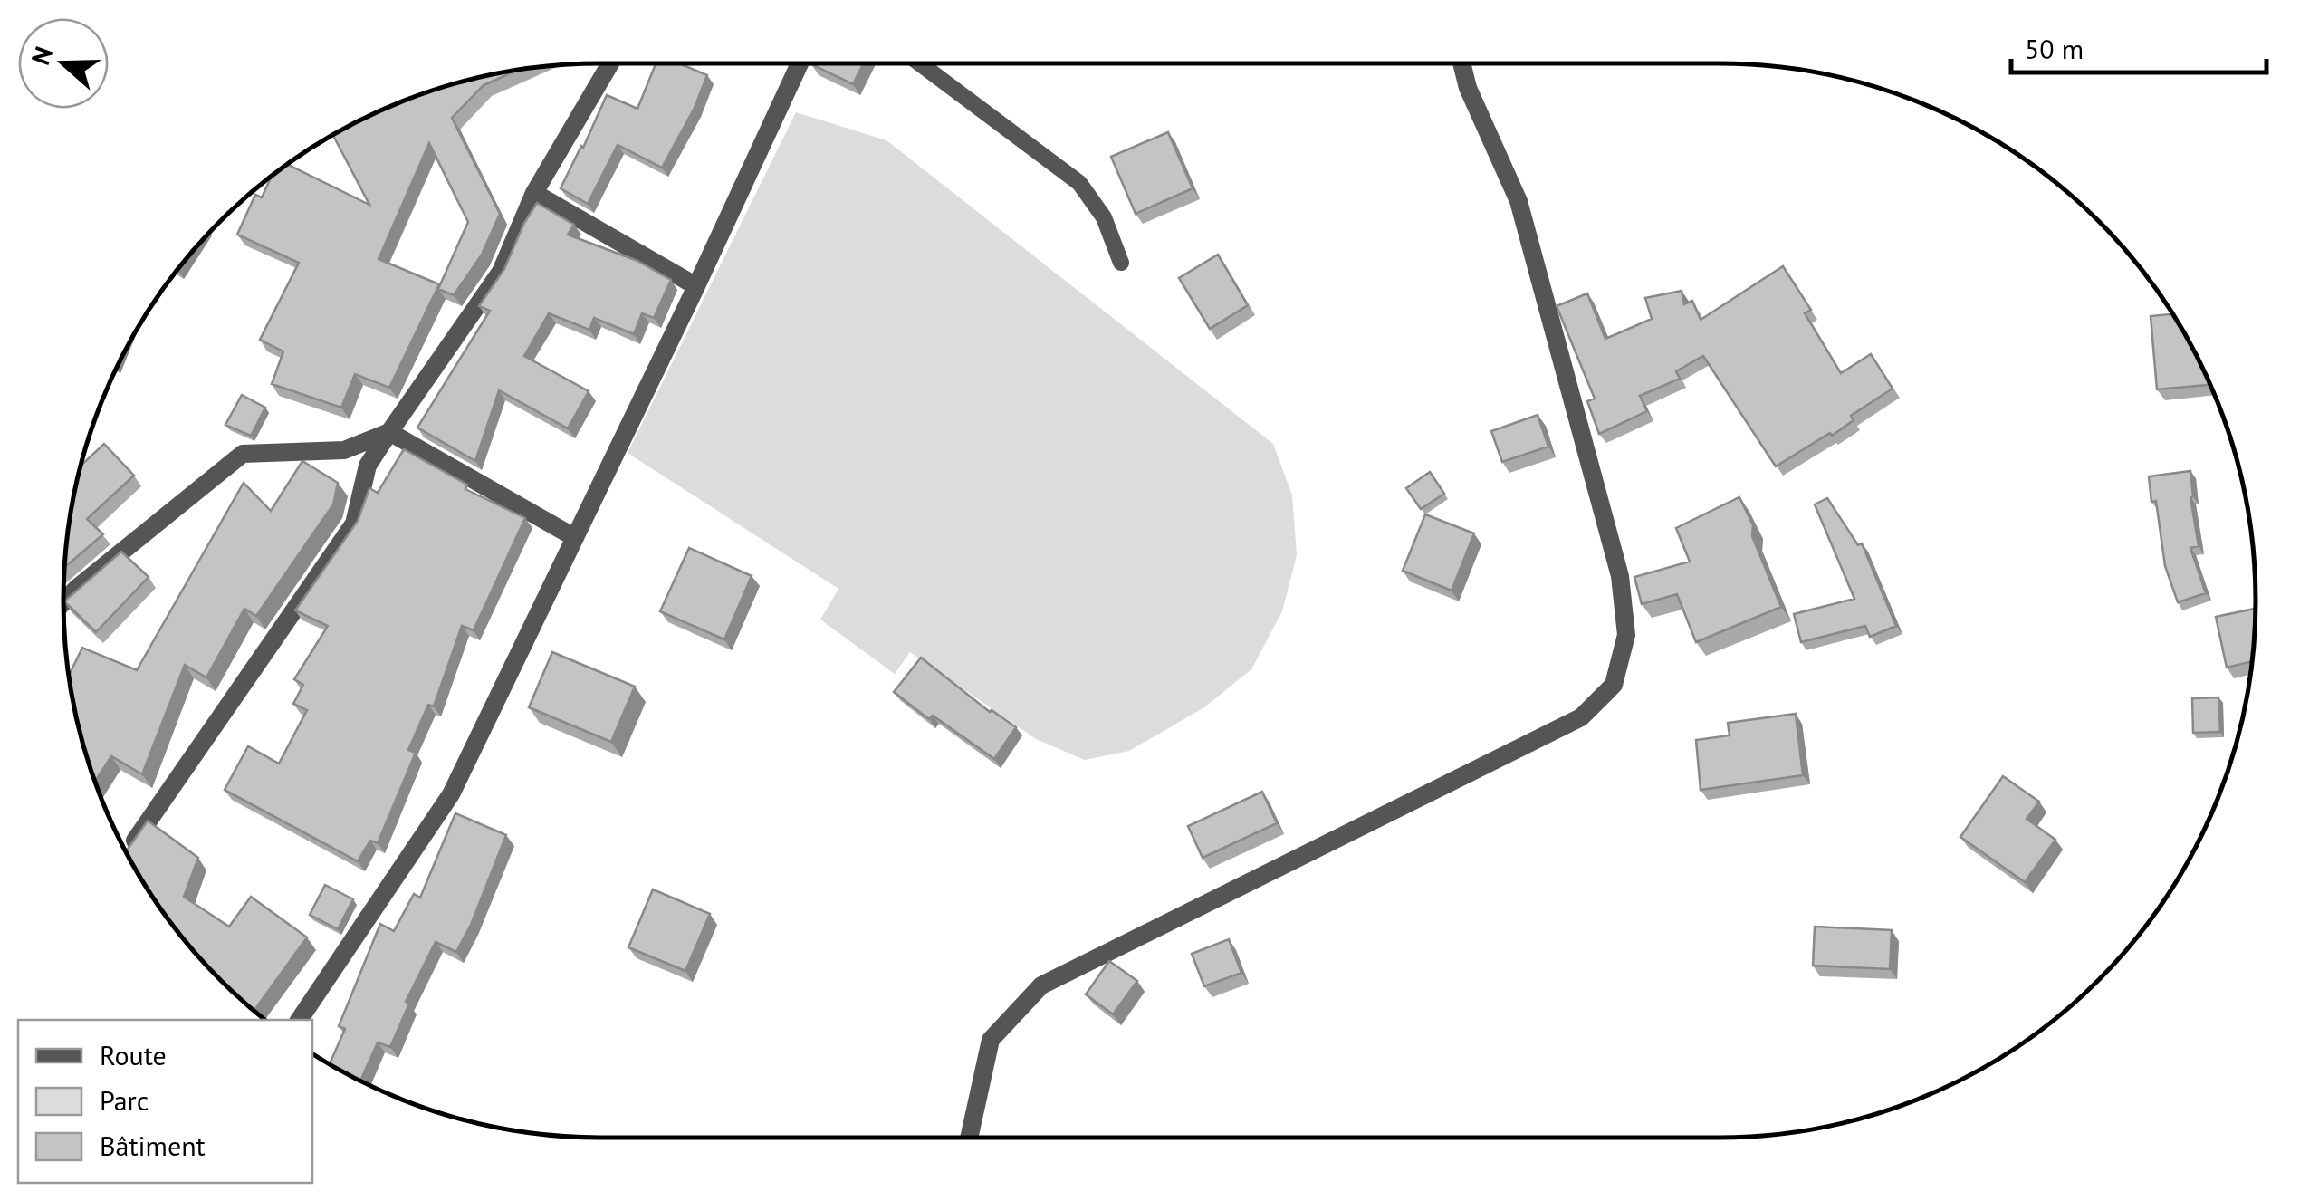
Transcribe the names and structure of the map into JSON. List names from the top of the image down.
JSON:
{
  "legend": ["Route", "Parc", "Bâtiment"],
  "scale_bar": "50 m",
  "north": "left"
}
